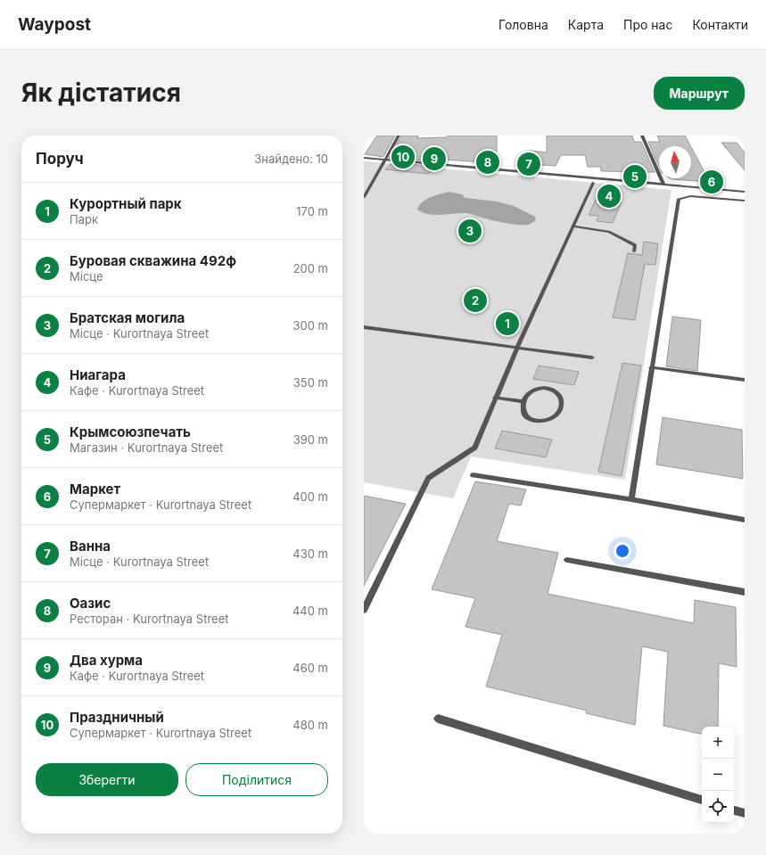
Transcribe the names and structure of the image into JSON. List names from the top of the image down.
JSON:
{
  "north": "top",
  "page": {
    "header": "Waypost",
    "nav": [
      "Головна",
      "Карта",
      "Про нас",
      "Контакти"
    ],
    "buttons": [
      "Маршрут",
      ["Зберегти", "Поділитися"]
    ],
    "title": "Як дістатися",
    "heading": ["Поруч", "Знайдено: 10"],
    "pins": [
      "10",
      "9",
      "8",
      "7",
      "5",
      "6",
      "4",
      "3",
      "2",
      "1"
    ],
    "list": [
      {
        "mark": "1",
        "name": "Курортный парк",
        "note": "Парк",
        "value": "170 m"
      },
      {
        "mark": "2",
        "name": "Буровая скважина 492ф",
        "note": "Місце",
        "value": "200 m"
      },
      {
        "mark": "3",
        "name": "Братская могила",
        "note": "Місце · Kurortnaya Street",
        "value": "300 m"
      },
      {
        "mark": "4",
        "name": "Ниагара",
        "note": "Кафе · Kurortnaya Street",
        "value": "350 m"
      },
      {
        "mark": "5",
        "name": "Крымсоюзпечать",
        "note": "Магазин · Kurortnaya Street",
        "value": "390 m"
      },
      {
        "mark": "6",
        "name": "Маркет",
        "note": "Супермаркет · Kurortnaya Street",
        "value": "400 m"
      },
      {
        "mark": "7",
        "name": "Ванна",
        "note": "Місце · Kurortnaya Street",
        "value": "430 m"
      },
      {
        "mark": "8",
        "name": "Оазис",
        "note": "Ресторан · Kurortnaya Street",
        "value": "440 m"
      },
      {
        "mark": "9",
        "name": "Два хурма",
        "note": "Кафе · Kurortnaya Street",
        "value": "460 m"
      },
      {
        "mark": "10",
        "name": "Праздничный",
        "note": "Супермаркет · Kurortnaya Street",
        "value": "480 m"
      }
    ],
    "map_buttons": ["+", "−"]
  }
}
